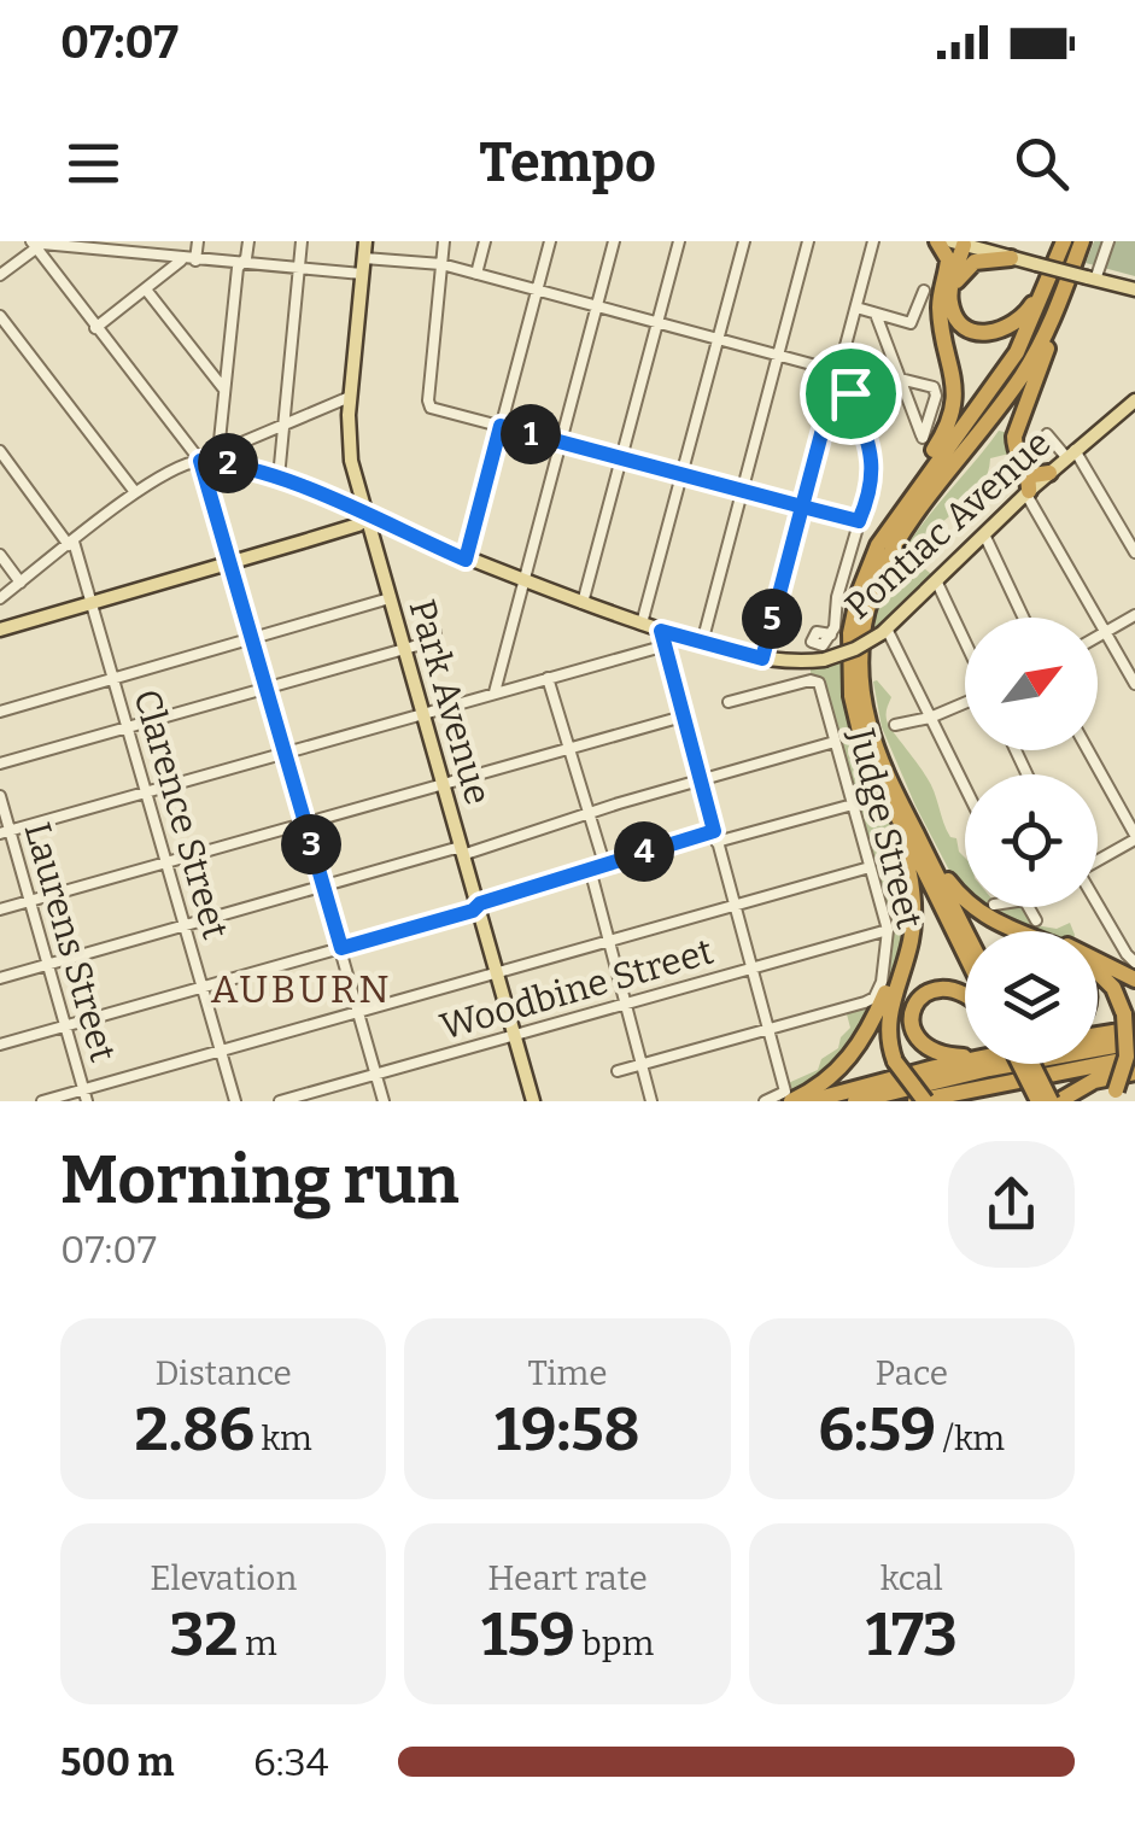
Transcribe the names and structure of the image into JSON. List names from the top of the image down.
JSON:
{
  "streets": {
    "main road": ["Pontiac Avenue", "Park Avenue"],
    "street": [
      "Clarence Street",
      "Judge Street",
      "Laurens Street",
      "Woodbine Street"
    ]
  },
  "crossings": [
    ["Pontiac Avenue", "Park Avenue"],
    ["Park Avenue", "Woodbine Street"],
    ["Judge Street", "Woodbine Street"]
  ],
  "districts": ["AUBURN"],
  "north": "top right",
  "page": {
    "status": "07:07",
    "header": "Tempo",
    "pins": [
      "1",
      "2",
      "5",
      "3",
      "4"
    ],
    "heading": ["Morning run", "07:07"],
    "stats": [
      ["Distance", "2.86 km"],
      ["Time", "19:58"],
      ["Pace", "6:59 /km"],
      ["Elevation", "32 m"],
      ["Heart rate", "159 bpm"],
      ["kcal", "173"]
    ],
    "list": [
      {
        "name": "500 m",
        "note": "6:34"
      }
    ]
  }
}
